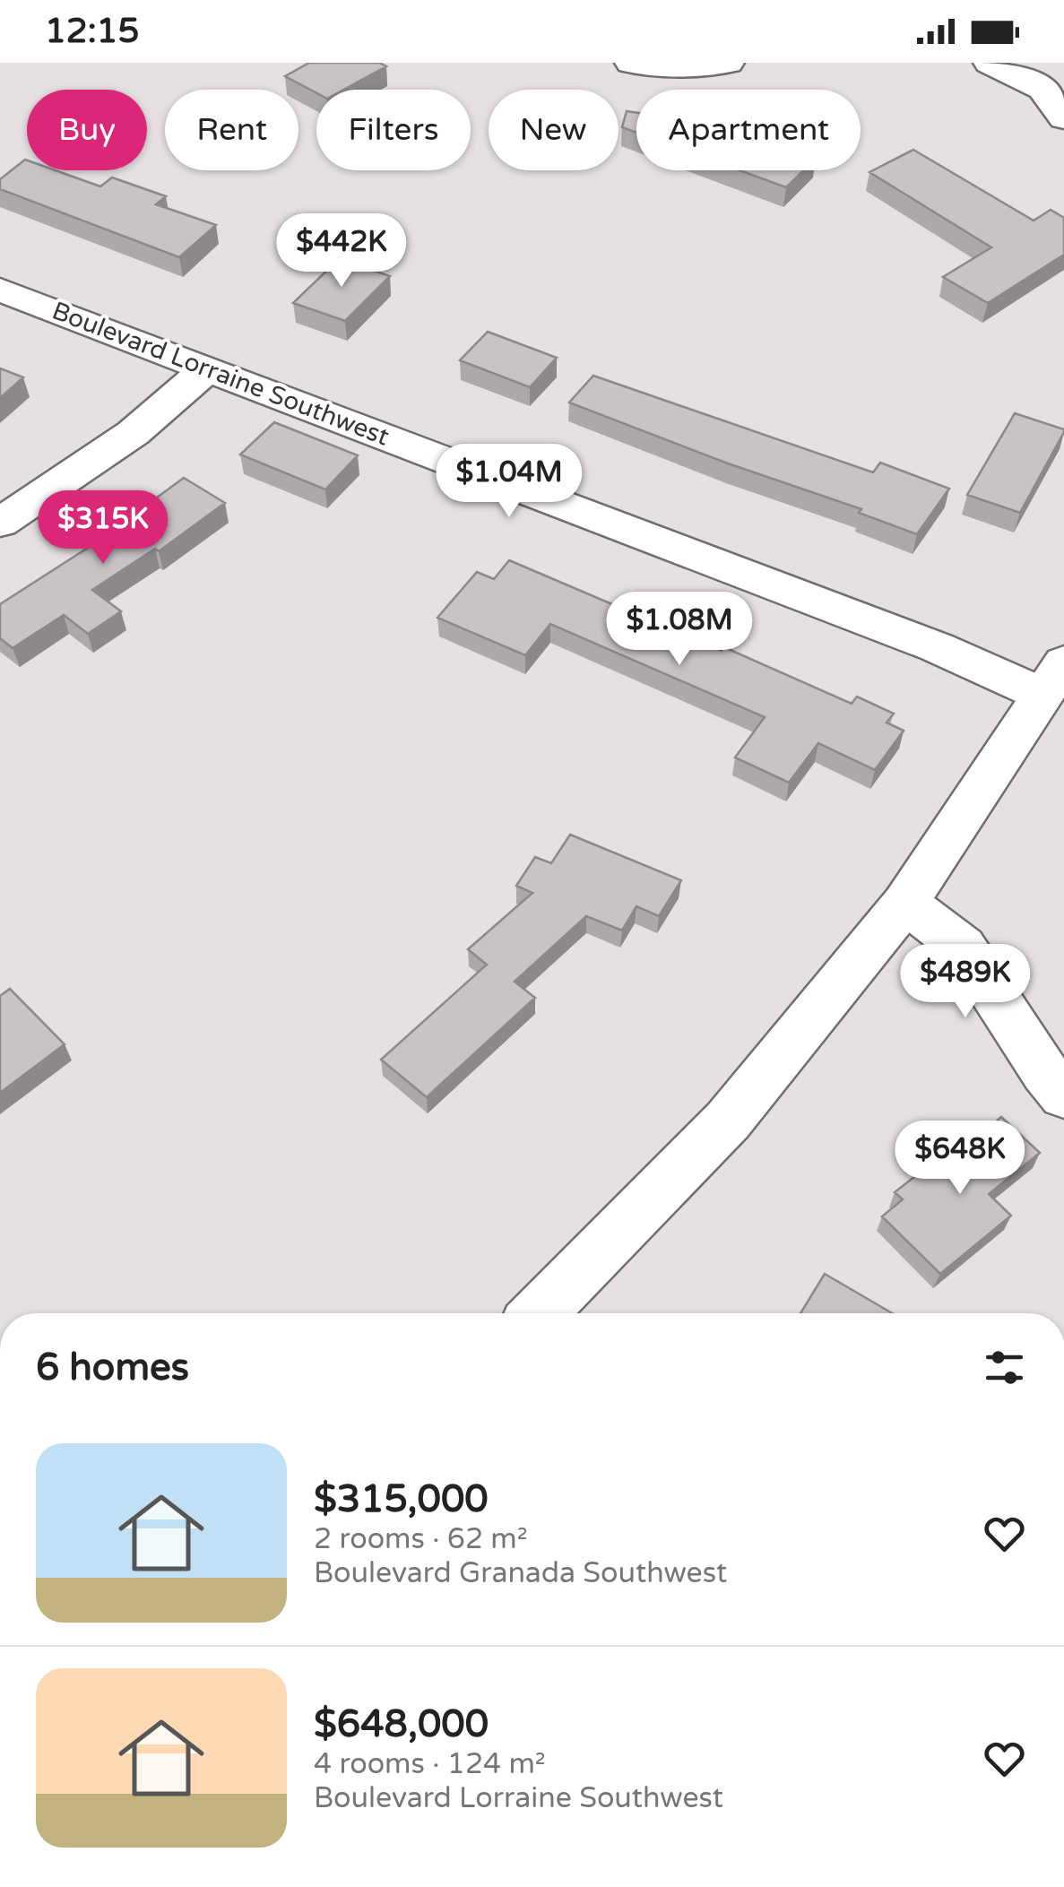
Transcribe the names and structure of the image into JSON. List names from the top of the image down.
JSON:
{
  "streets": {
    "street": ["Boulevard Lorraine Southwest"]
  },
  "page": {
    "status": "12:15",
    "chip": [
      "Buy",
      "Rent",
      "Filters",
      "New",
      "Apartment"
    ],
    "price": [
      "$442K",
      "$1.04M",
      "$315K",
      "$1.08M",
      "$489K",
      "$648K"
    ],
    "heading": "6 homes",
    "list": [
      {
        "name": "$315,000",
        "note": "2 rooms · 62 m² · Boulevard Granada Southwest"
      },
      {
        "name": "$648,000",
        "note": "4 rooms · 124 m² · Boulevard Lorraine Southwest"
      }
    ]
  }
}
